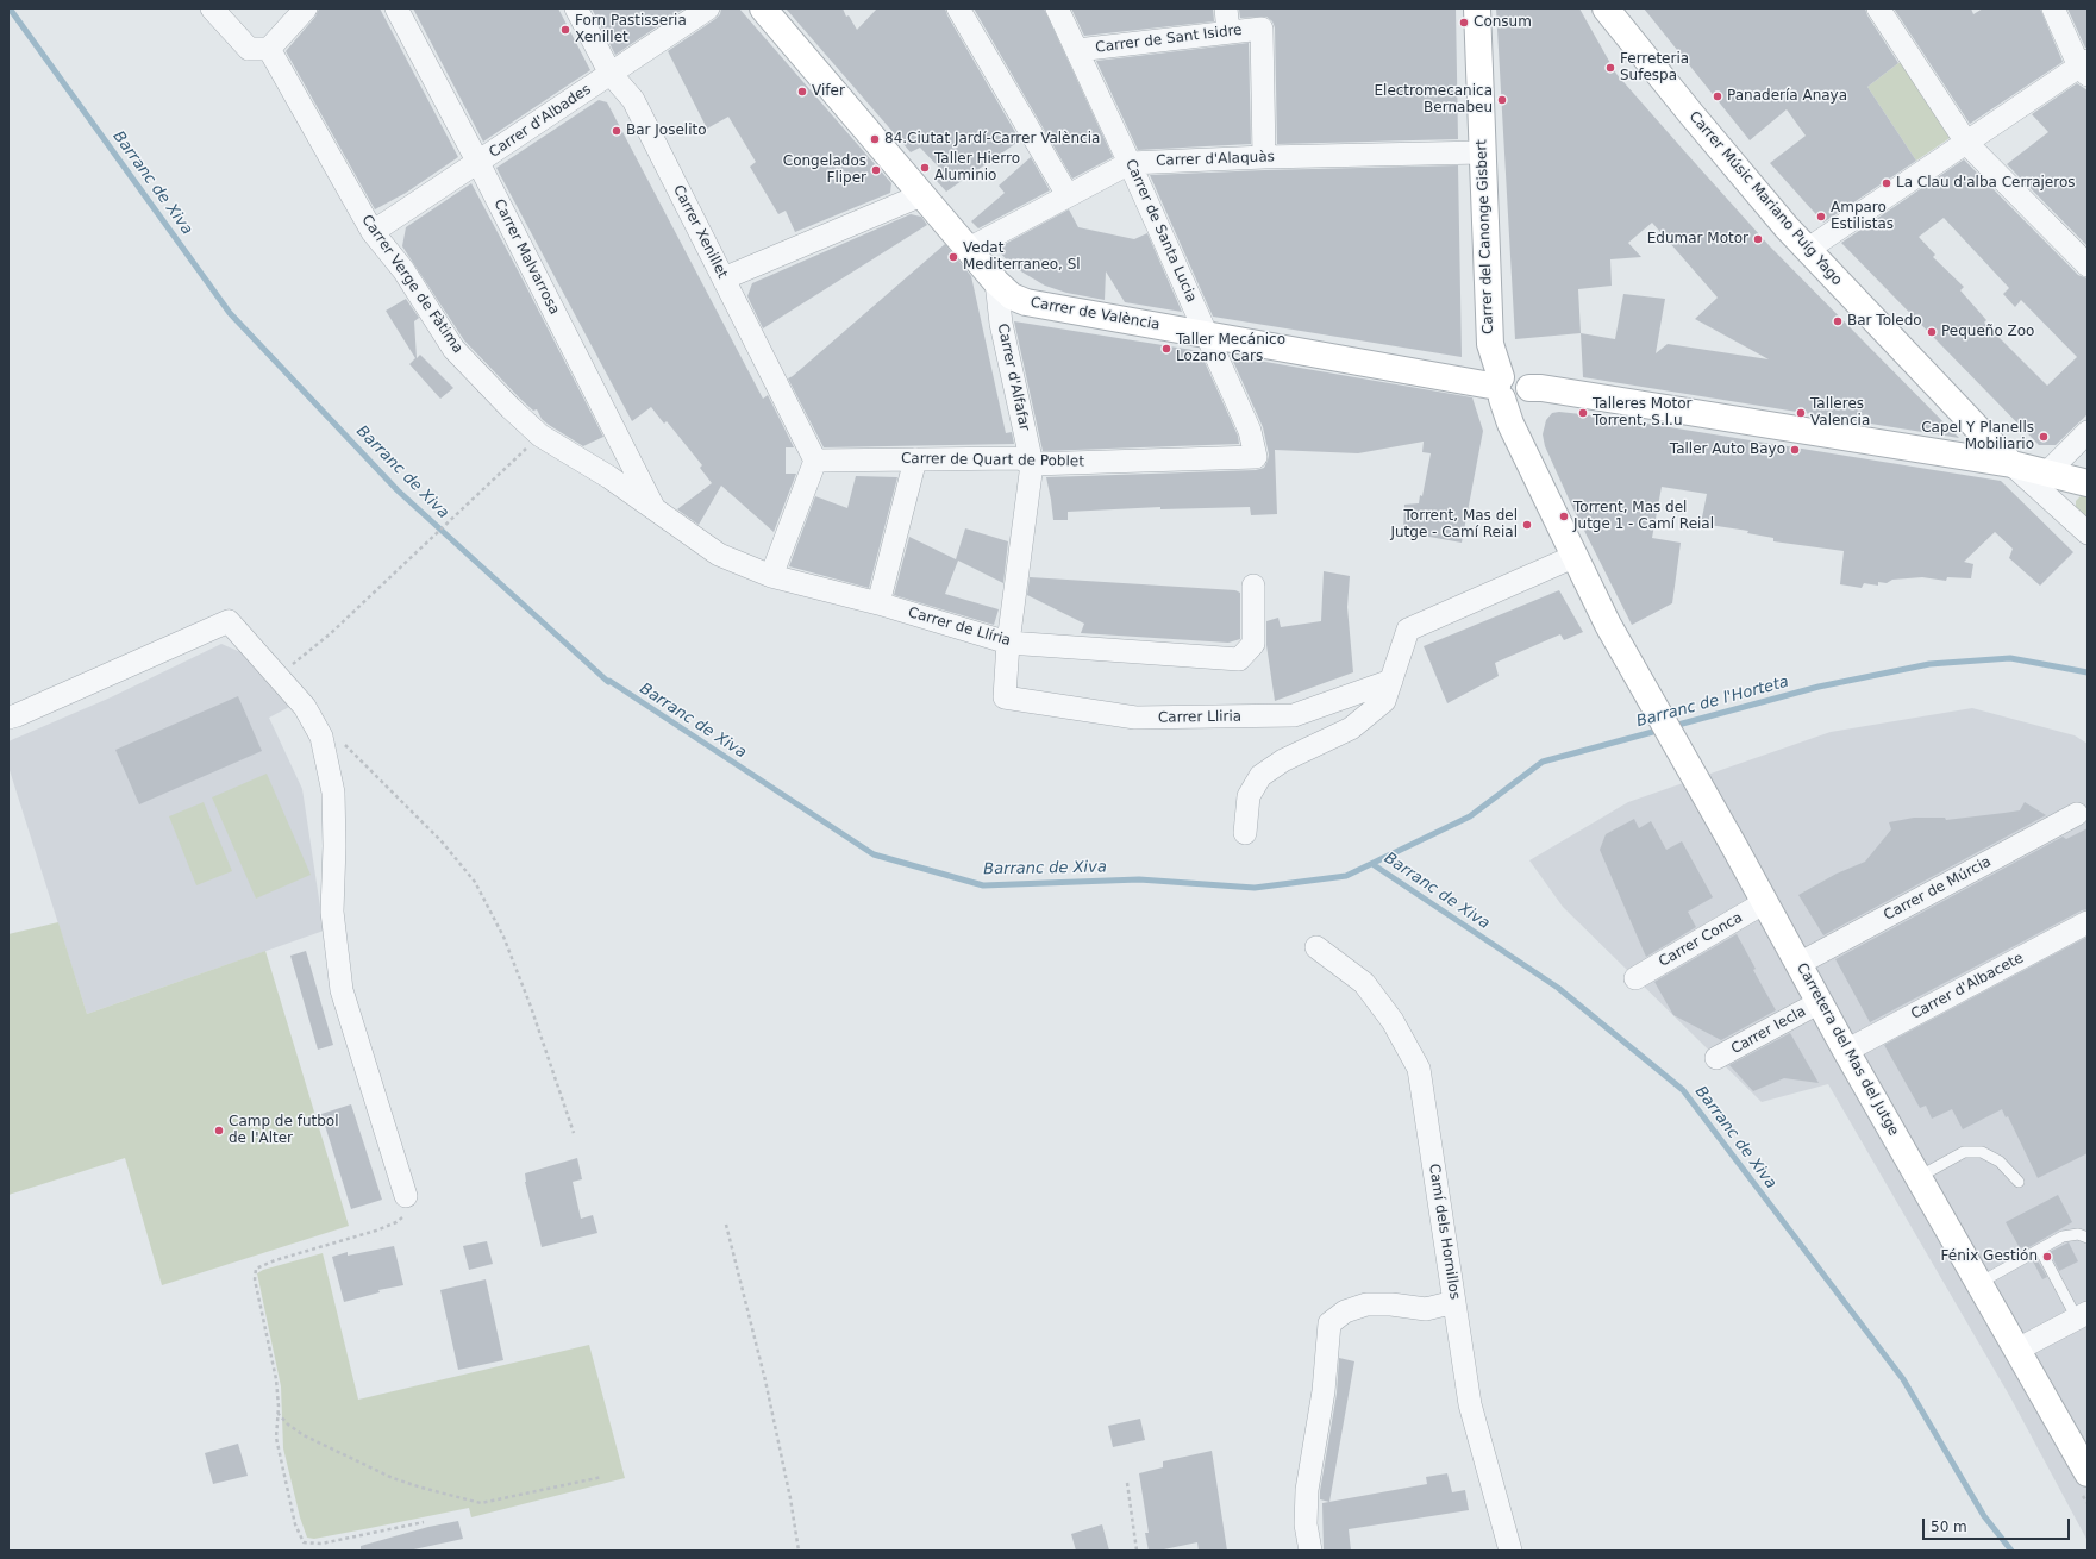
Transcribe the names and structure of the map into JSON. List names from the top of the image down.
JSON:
{
  "streets": {
    "street": [
      "Carrer de Sant Isidre",
      "Carrer d'Albades",
      "Carrer d'Alaquàs",
      "Carrer Músic Mariano Puig Yago",
      "Carrer de Santa Lucia",
      "Carrer Xenillet",
      "Carrer del Canonge Gisbert",
      "Carrer Malvarrosa",
      "Carrer Verge de Fàtima",
      "Carrer de València",
      "Carrer d'Alfafar",
      "Carrer de Quart de Poblet",
      "Carrer de Llíria",
      "Carrer Lliria",
      "Carrer de Múrcia",
      "Carrer Conca",
      "Carrer d'Albacete",
      "Carrer Iecla",
      "Carretera del Mas del Jutge",
      "Camí dels Hornillos"
    ]
  },
  "crossings": [
    ["Carrer de Sant Isidre", "Carrer d'Alaquàs"],
    ["Carrer de Sant Isidre", "Carrer de Santa Lucia"],
    ["Carrer d'Albades", "Carrer Xenillet"],
    ["Carrer d'Albades", "Carrer Malvarrosa"],
    ["Carrer d'Albades", "Carrer Verge de Fàtima"],
    ["Carrer d'Alaquàs", "Carrer de Santa Lucia"],
    ["Carrer d'Alaquàs", "Carrer del Canonge Gisbert"],
    ["Carrer d'Alaquàs", "Carrer de València"],
    ["Carrer Músic Mariano Puig Yago", "Carrer de València"],
    ["Carrer de Santa Lucia", "Carrer de València"],
    ["Carrer de Santa Lucia", "Carrer de Quart de Poblet"],
    ["Carrer Xenillet", "Carrer de Quart de Poblet"],
    ["Carrer del Canonge Gisbert", "Carrer de València"],
    ["Carrer del Canonge Gisbert", "Carretera del Mas del Jutge"],
    ["Carrer Malvarrosa", "Carrer Verge de Fàtima"],
    ["Carrer Malvarrosa", "Carrer de Llíria"],
    ["Carrer Verge de Fàtima", "Carrer de Llíria"],
    ["Carrer de València", "Carrer d'Alfafar"],
    ["Carrer d'Alfafar", "Carrer de Quart de Poblet"],
    ["Carrer d'Alfafar", "Carrer de Llíria"],
    ["Carrer d'Alfafar", "Carrer Lliria"],
    ["Carrer de Múrcia", "Carretera del Mas del Jutge"],
    ["Carrer Conca", "Carretera del Mas del Jutge"],
    ["Carrer d'Albacete", "Carretera del Mas del Jutge"],
    ["Carrer Iecla", "Carretera del Mas del Jutge"]
  ],
  "water": ["Barranc de Xiva", "Barranc de l'Horteta"],
  "places": [
    "Consum",
    "Forn Pastisseria Xenillet",
    "Ferreteria Sufespa",
    "Vifer",
    "Panadería Anaya",
    "Electromecanica Bernabeu",
    "Bar Joselito",
    "84.Ciutat Jardí-Carrer València",
    "Taller Hierro Aluminio",
    "Congelados Fliper",
    "La Clau d'alba Cerrajeros",
    "Amparo Estilistas",
    "Edumar Motor",
    "Vedat Mediterraneo, Sl",
    "Bar Toledo",
    "Pequeño Zoo",
    "Taller Mecánico Lozano Cars",
    "Talleres Motor Torrent, S.l.u",
    "Talleres Valencia",
    "Capel Y Planells Mobiliario",
    "Taller Auto Bayo",
    "Torrent, Mas del Jutge 1 - Camí Reial",
    "Torrent, Mas del Jutge - Camí Reial",
    "Camp de futbol de l'Alter",
    "Fénix Gestión"
  ],
  "scale_bar": "50 m"
}
